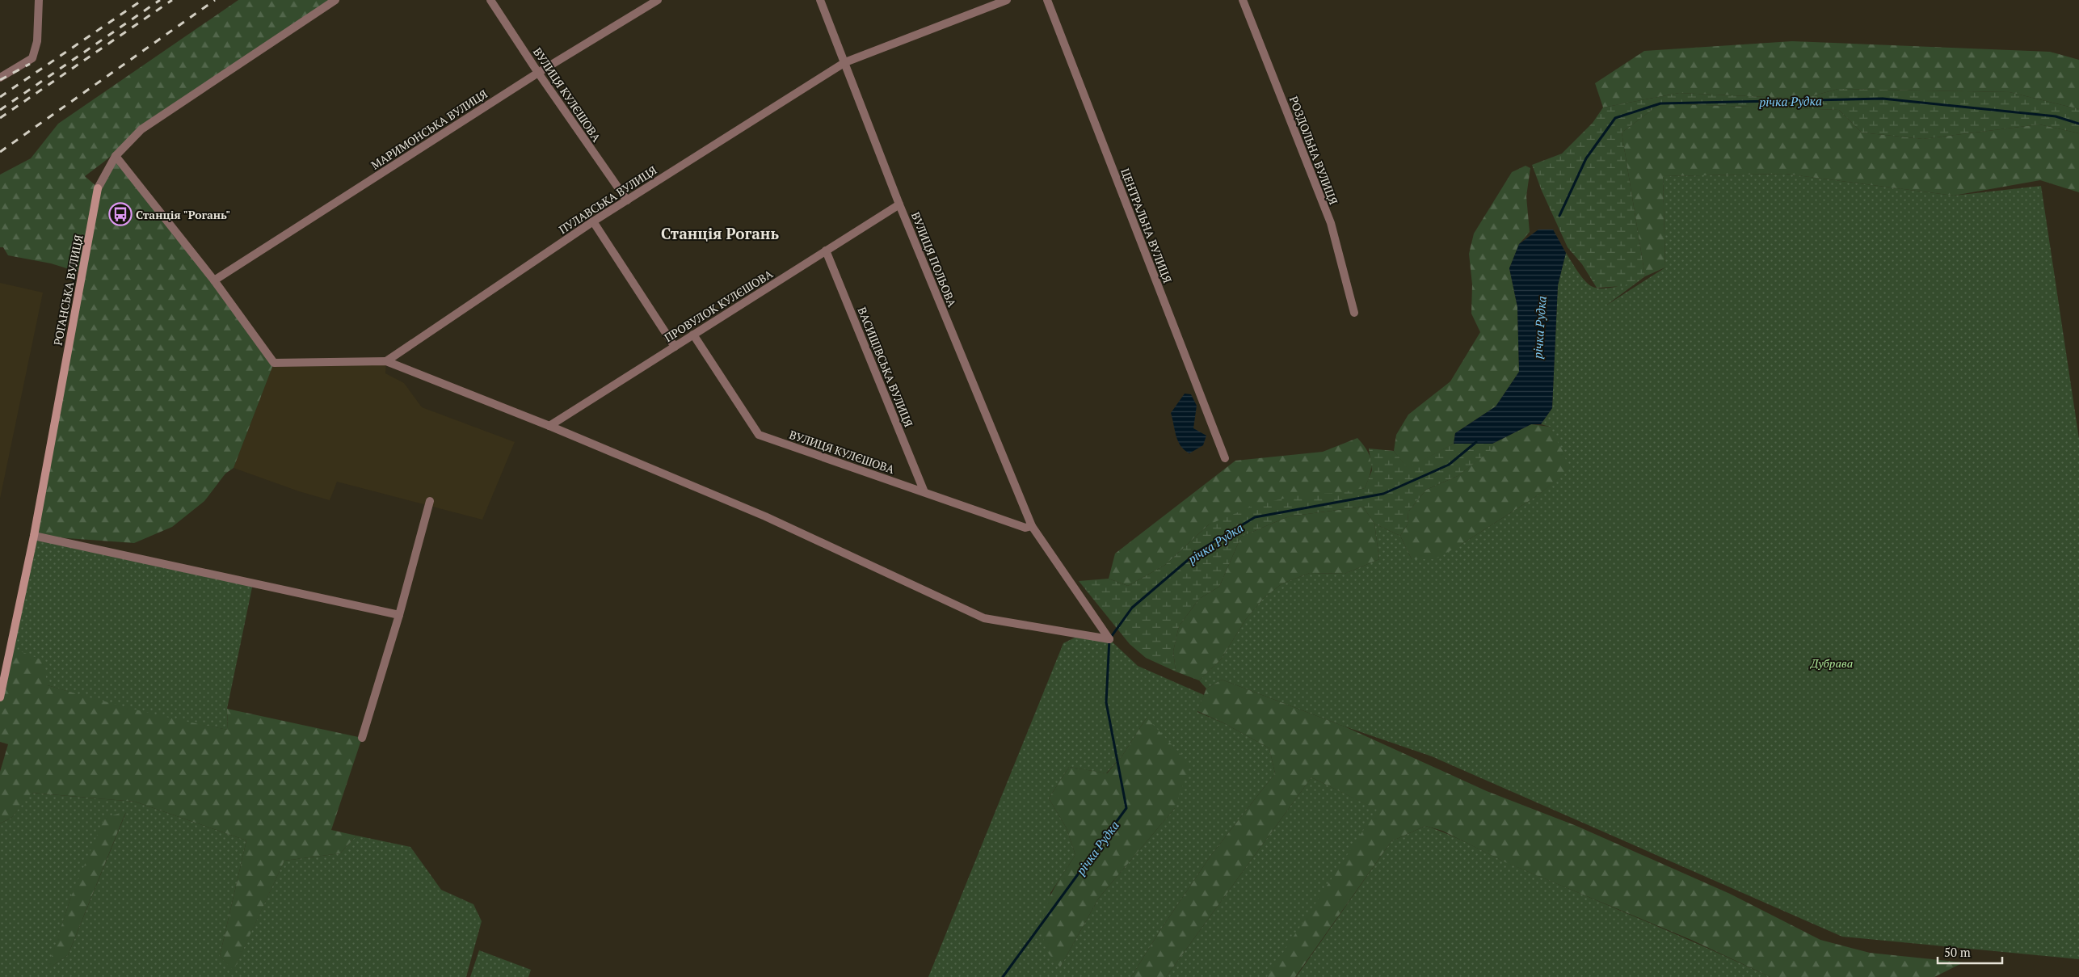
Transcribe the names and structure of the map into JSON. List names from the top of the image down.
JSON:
{
  "streets": {
    "main road": ["РОГАНСЬКА ВУЛИЦЯ"],
    "street": [
      "ВУЛИЦЯ КУЛЄШОВА",
      "МАРИМОНСЬКА ВУЛИЦЯ",
      "РОЗДОЛЬНА ВУЛИЦЯ",
      "ПУЛАВСЬКА ВУЛИЦЯ",
      "ЦЕНТРАЛЬНА ВУЛИЦЯ",
      "ВУЛИЦЯ ПОЛЬОВА",
      "ПРОВУЛОК КУЛЄШОВА",
      "ВАСИЩІВСЬКА ВУЛИЦЯ"
    ]
  },
  "crossings": [
    ["ВУЛИЦЯ КУЛЄШОВА", "МАРИМОНСЬКА ВУЛИЦЯ"],
    ["ВУЛИЦЯ КУЛЄШОВА", "ПУЛАВСЬКА ВУЛИЦЯ"],
    ["ВУЛИЦЯ КУЛЄШОВА", "ВУЛИЦЯ ПОЛЬОВА"],
    ["ВУЛИЦЯ КУЛЄШОВА", "ПРОВУЛОК КУЛЄШОВА"],
    ["ВУЛИЦЯ КУЛЄШОВА", "ВАСИЩІВСЬКА ВУЛИЦЯ"],
    ["ПУЛАВСЬКА ВУЛИЦЯ", "ВУЛИЦЯ ПОЛЬОВА"],
    ["ВУЛИЦЯ ПОЛЬОВА", "ПРОВУЛОК КУЛЄШОВА"],
    ["ПРОВУЛОК КУЛЄШОВА", "ВАСИЩІВСЬКА ВУЛИЦЯ"]
  ],
  "districts": ["Станція Рогань"],
  "water": ["річка Рудка"],
  "parks": ["Дубрава"],
  "places": {
    "bus stop": ["Станція \"Рогань\""]
  },
  "scale_bar": "50 m"
}
